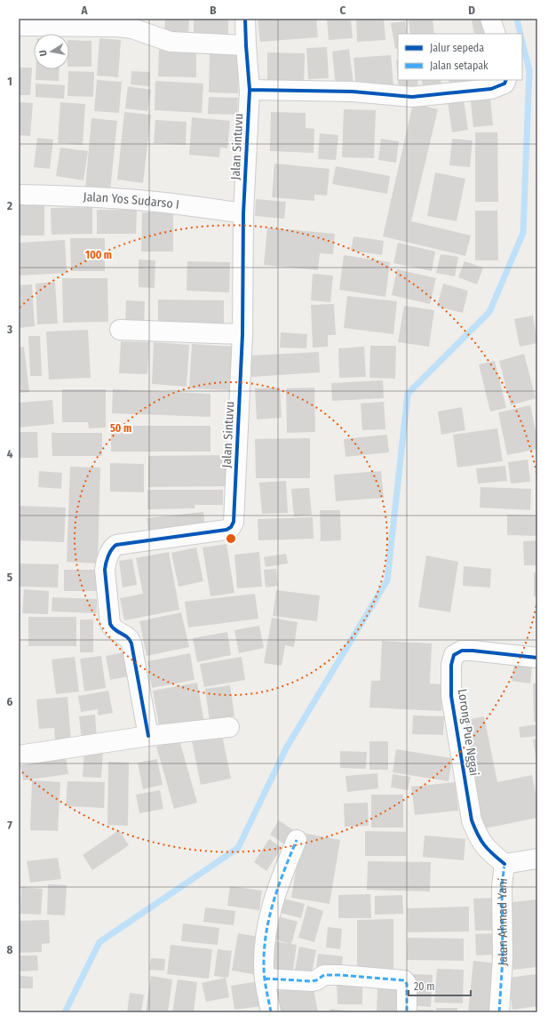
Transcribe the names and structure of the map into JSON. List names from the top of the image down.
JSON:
{
  "streets": {
    "street": [
      "Jalan Sintuvu",
      "Jalan Yos Sudarso I",
      "Lorong Pue Nggai",
      "Jalan Ahmad Yani"
    ]
  },
  "crossings": [
    ["Jalan Sintuvu", "Jalan Yos Sudarso I"],
    ["Lorong Pue Nggai", "Jalan Ahmad Yani"]
  ],
  "legend": ["Jalur sepeda", "Jalan setapak"],
  "scale_bar": "20 m",
  "north": "left",
  "grid": {
    "columns": [
      "A",
      "B",
      "C",
      "D"
    ],
    "rows": [
      "1",
      "2",
      "3",
      "4",
      "5",
      "6",
      "7",
      "8"
    ]
  },
  "rings": ["100 m", "50 m"]
}
